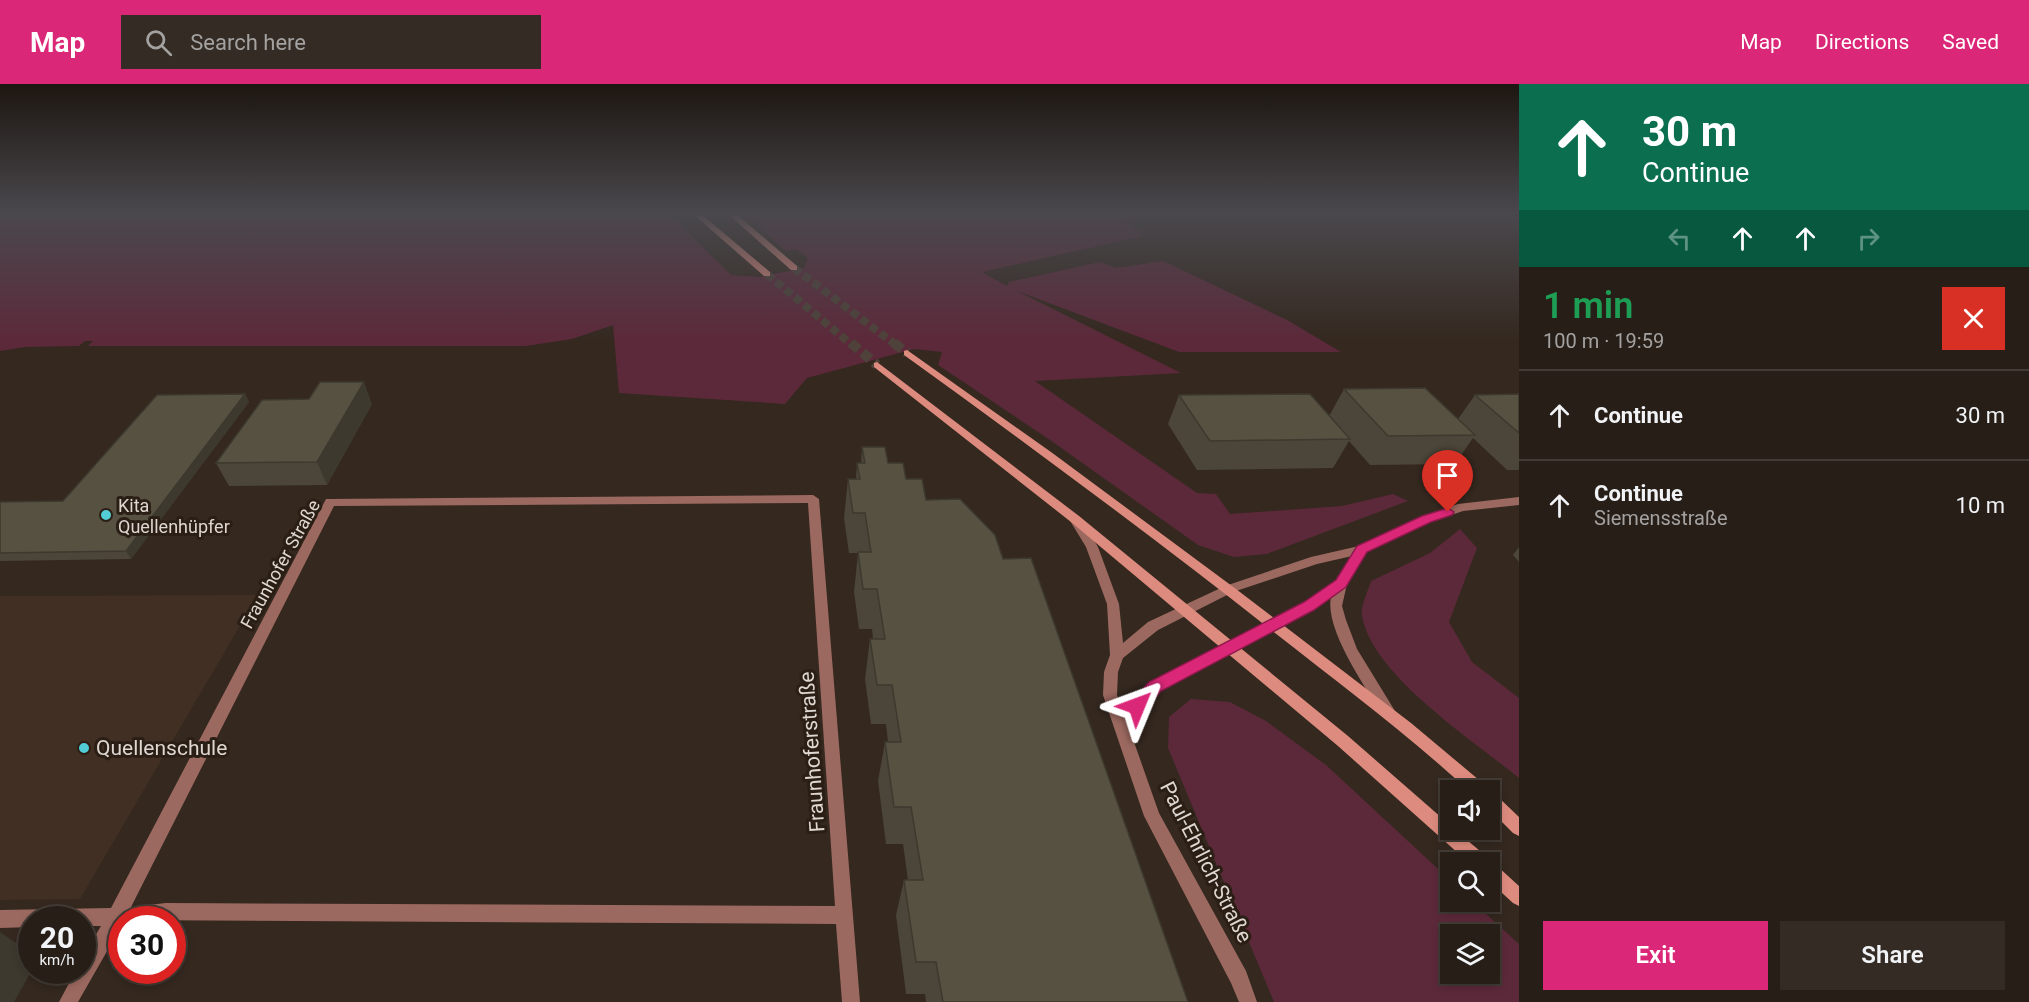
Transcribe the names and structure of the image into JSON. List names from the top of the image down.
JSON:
{
  "streets": {
    "street": ["Fraunhofer Straße", "Fraunhoferstraße", "Paul-Ehrlich-Straße"]
  },
  "crossings": [
    ["Fraunhofer Straße", "Fraunhoferstraße"]
  ],
  "places": ["Kita Quellenhüpfer", "Quellenschule"],
  "page": {
    "header": "Map",
    "search": "Search here",
    "nav": ["Map", "Directions", "Saved"],
    "turn": ["30 m", "Continue"],
    "heading": ["1 min", "100 m · 19:59"],
    "list": [
      {
        "name": "Continue",
        "value": "30 m"
      },
      {
        "name": "Continue",
        "note": "Siemensstraße",
        "value": "10 m"
      }
    ],
    "speed": "20 km/h",
    "limit": "30",
    "buttons": ["Exit", "Share"]
  }
}
